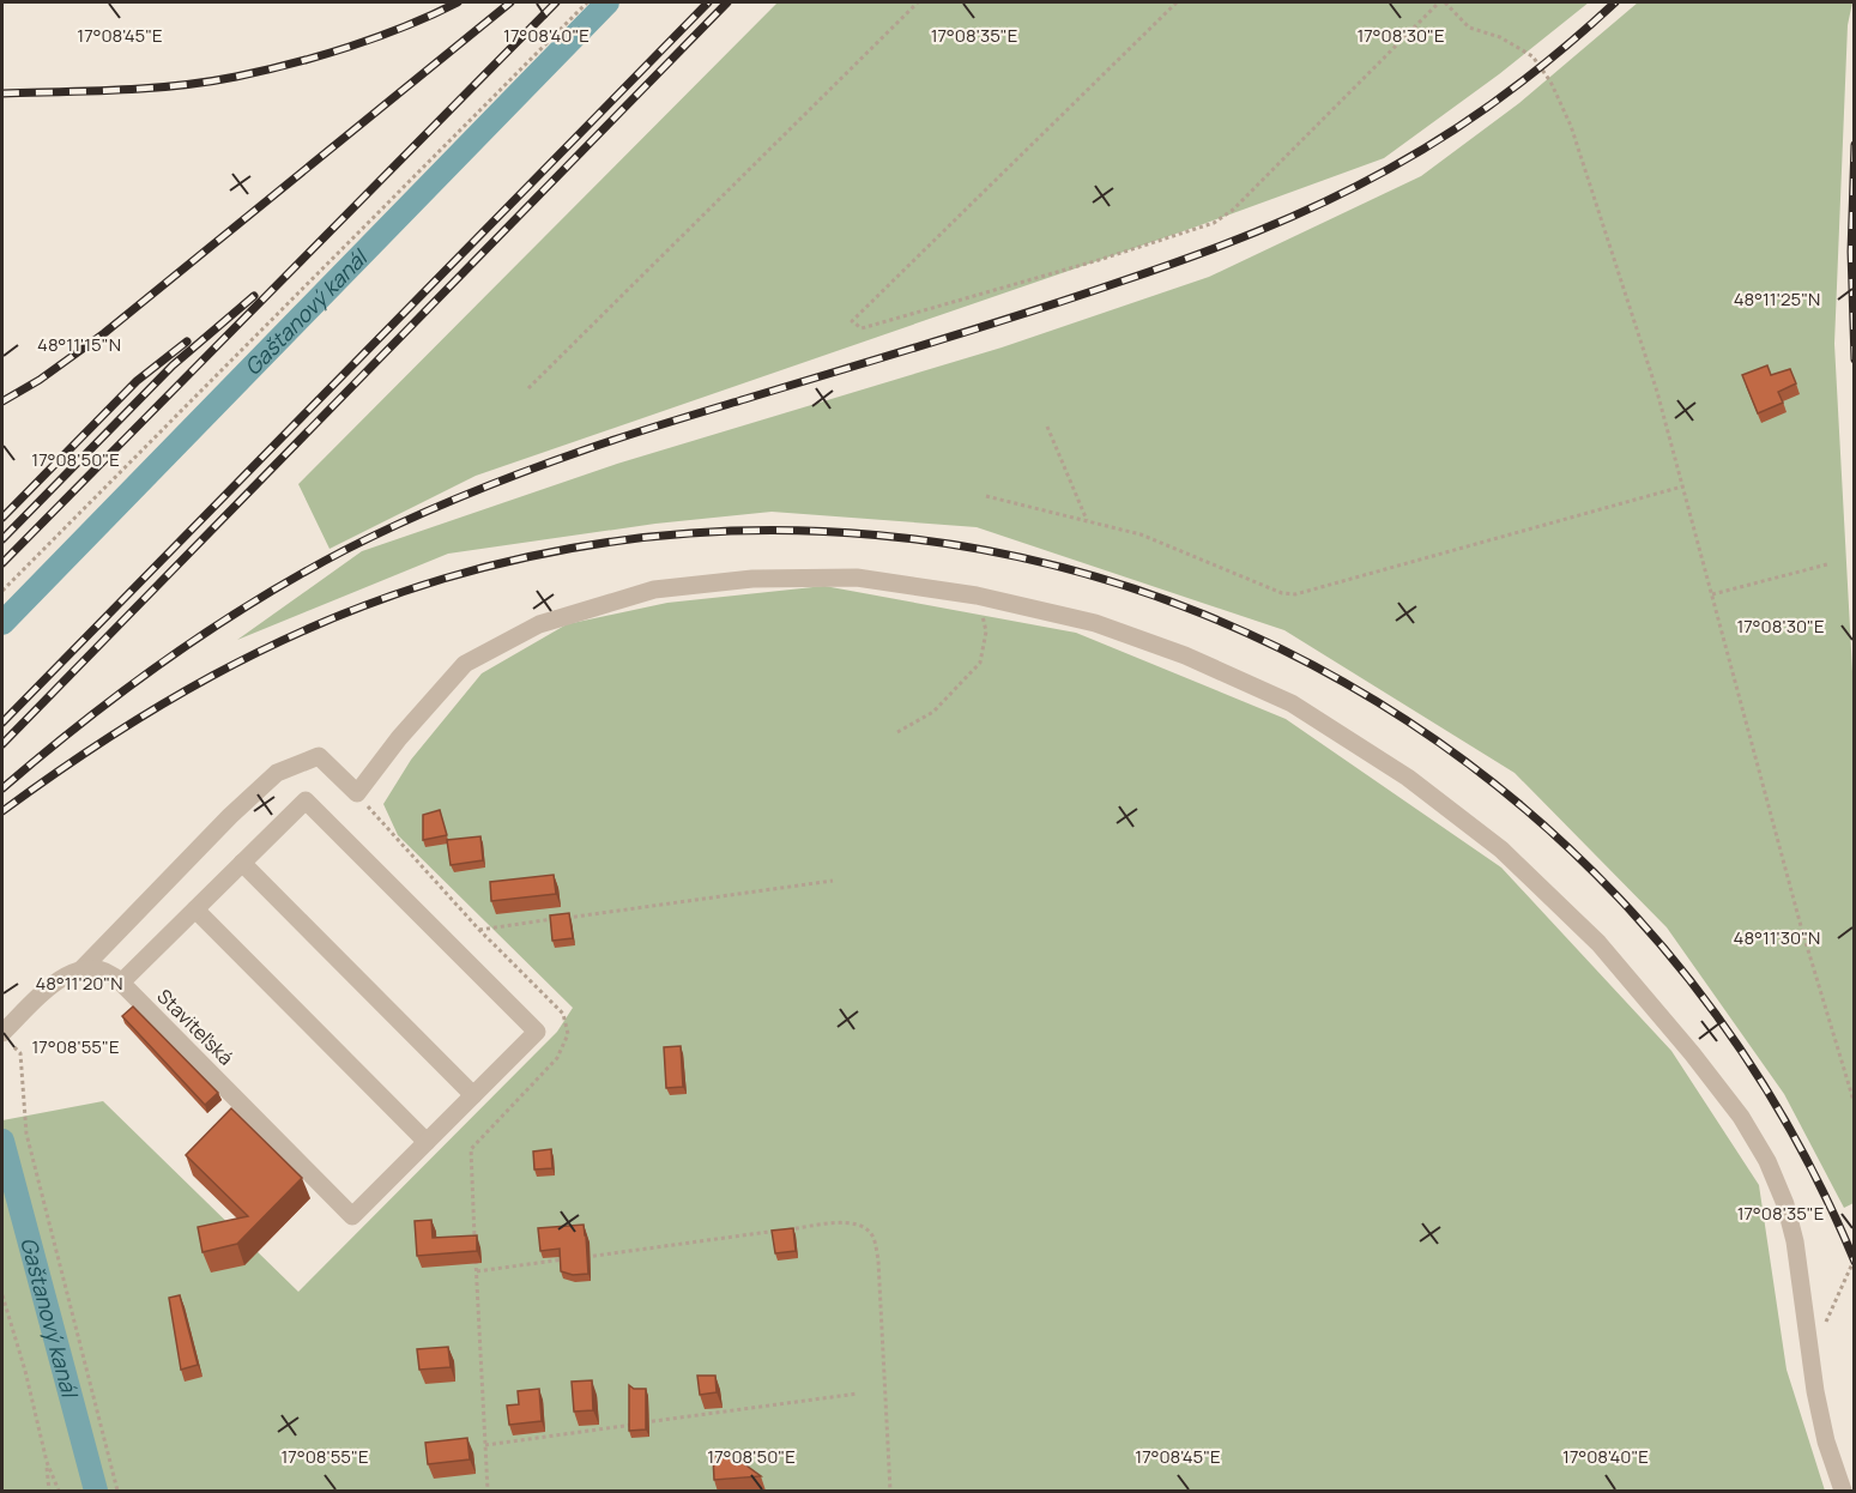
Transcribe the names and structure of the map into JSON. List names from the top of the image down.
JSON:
{
  "streets": {
    "lane": ["Staviteľská"]
  },
  "water": ["Gaštanový kanál"],
  "coordinates": [
    "17°08'45\"E",
    "17°08'40\"E",
    "17°08'35\"E",
    "17°08'30\"E",
    "48°11'25\"N",
    "48°11'15\"N",
    "17°08'50\"E",
    "48°11'30\"N",
    "48°11'20\"N",
    "17°08'55\"E"
  ]
}
